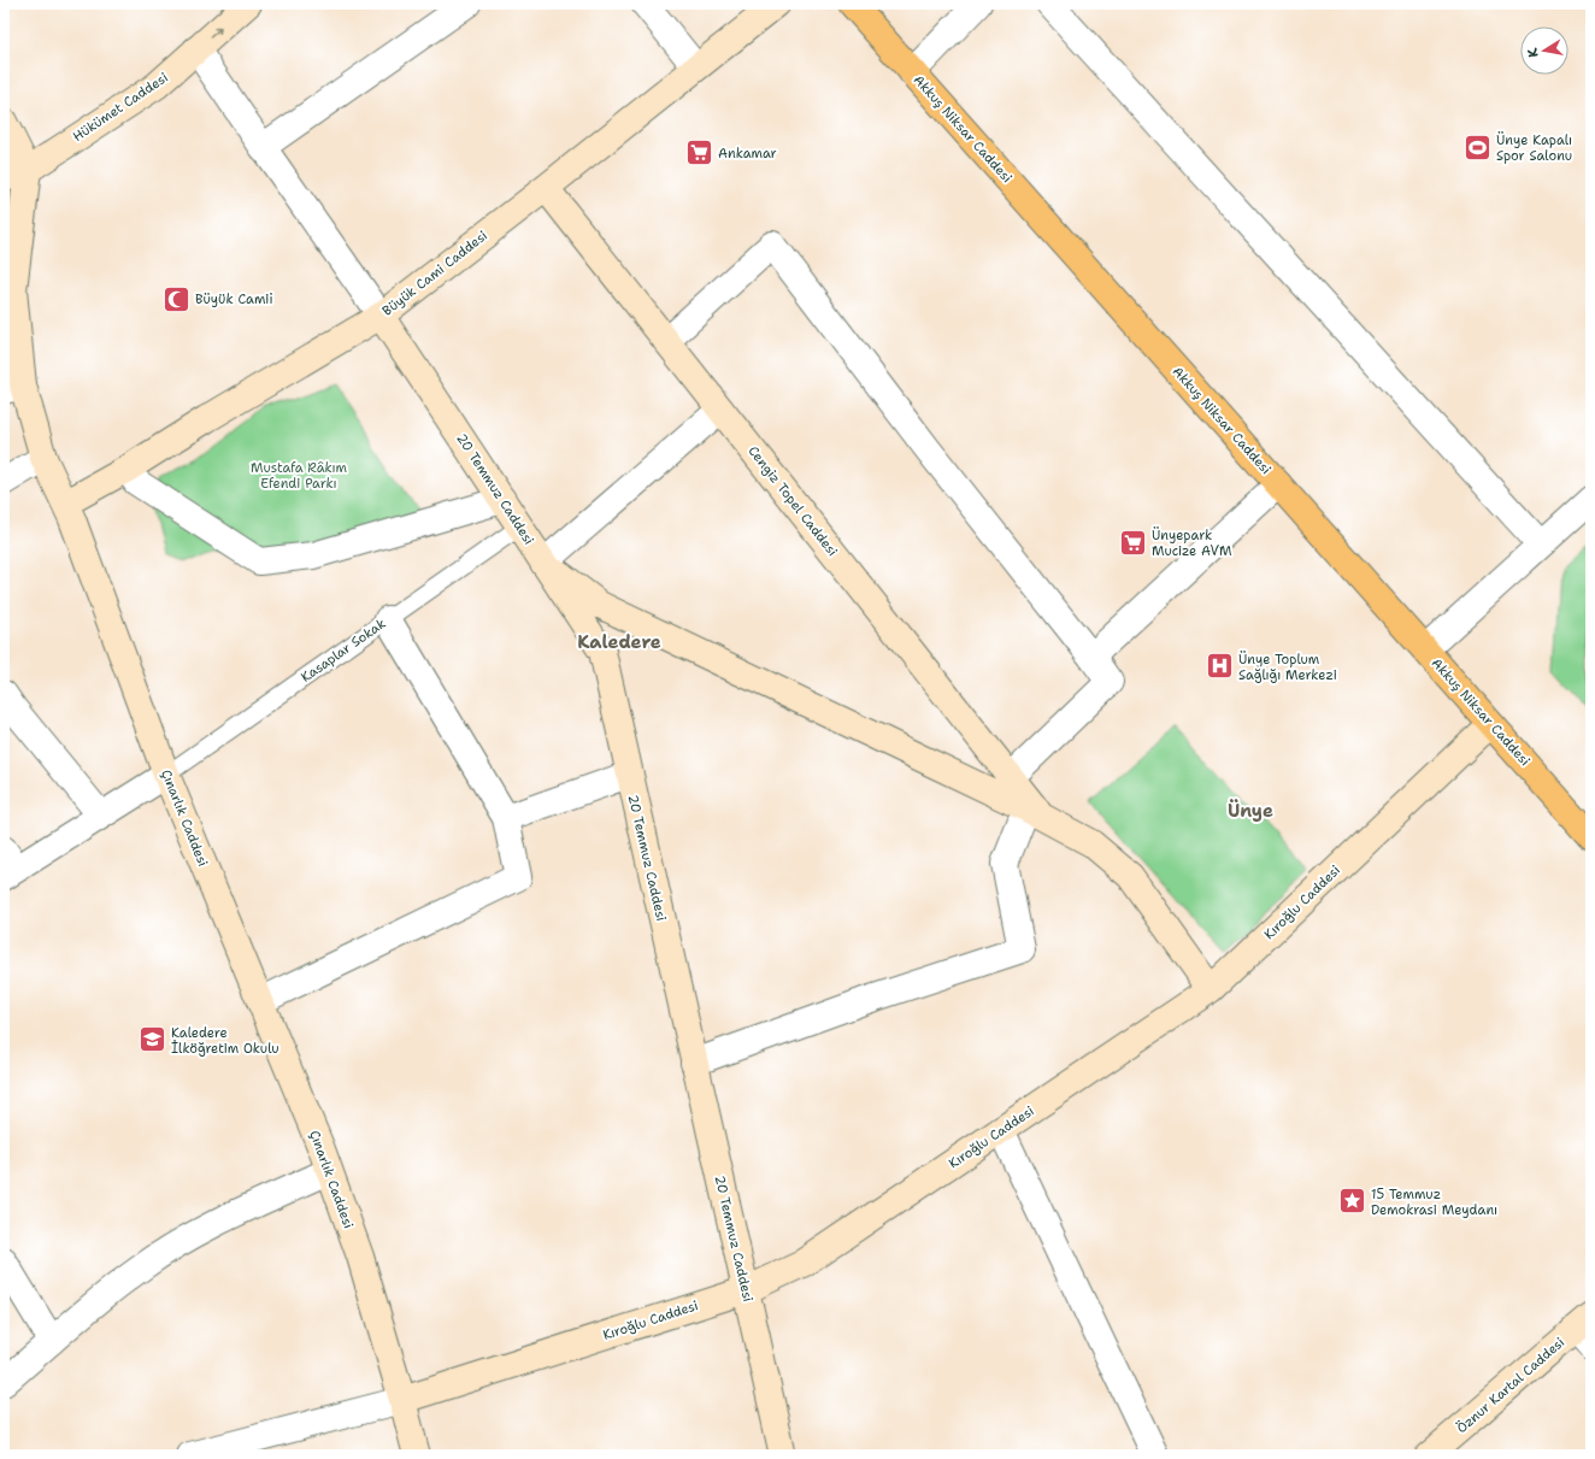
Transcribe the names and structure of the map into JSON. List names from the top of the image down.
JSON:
{
  "streets": {
    "main road": ["Akkuş Niksar Caddesi"],
    "street": [
      "Hükümet Caddesi",
      "Büyük Cami Caddesi",
      "20 Temmuz Caddesi",
      "Cengiz Topel Caddesi",
      "Çınarlık Caddesi",
      "Kıroğlu Caddesi",
      "Öznur Kartal Caddesi"
    ],
    "lane": ["Kasaplar Sokak"]
  },
  "crossings": [
    ["Hükümet Caddesi", "Çınarlık Caddesi"],
    ["Akkuş Niksar Caddesi", "Kıroğlu Caddesi"],
    ["Büyük Cami Caddesi", "20 Temmuz Caddesi"],
    ["Büyük Cami Caddesi", "Cengiz Topel Caddesi"],
    ["Büyük Cami Caddesi", "Çınarlık Caddesi"],
    ["20 Temmuz Caddesi", "Kasaplar Sokak"],
    ["20 Temmuz Caddesi", "Kıroğlu Caddesi"],
    ["Kasaplar Sokak", "Çınarlık Caddesi"],
    ["Çınarlık Caddesi", "Kıroğlu Caddesi"]
  ],
  "districts": ["Kaledere", "Ünye"],
  "parks": ["Mustafa Râkım Efendi Parkı"],
  "places": {
    "sports": ["Ünye Kapalı Spor Salonu"],
    "supermarket": ["Ankamar", "Ünyepark Mucize AVM"],
    "mosque": ["Büyük Camii"],
    "hospital": ["Ünye Toplum Sağlığı Merkezi"],
    "school or university": ["Kaledere İlköğretim Okulu"],
    "place": ["15 Temmuz Demokrasi Meydanı"]
  },
  "north": "left"
}
